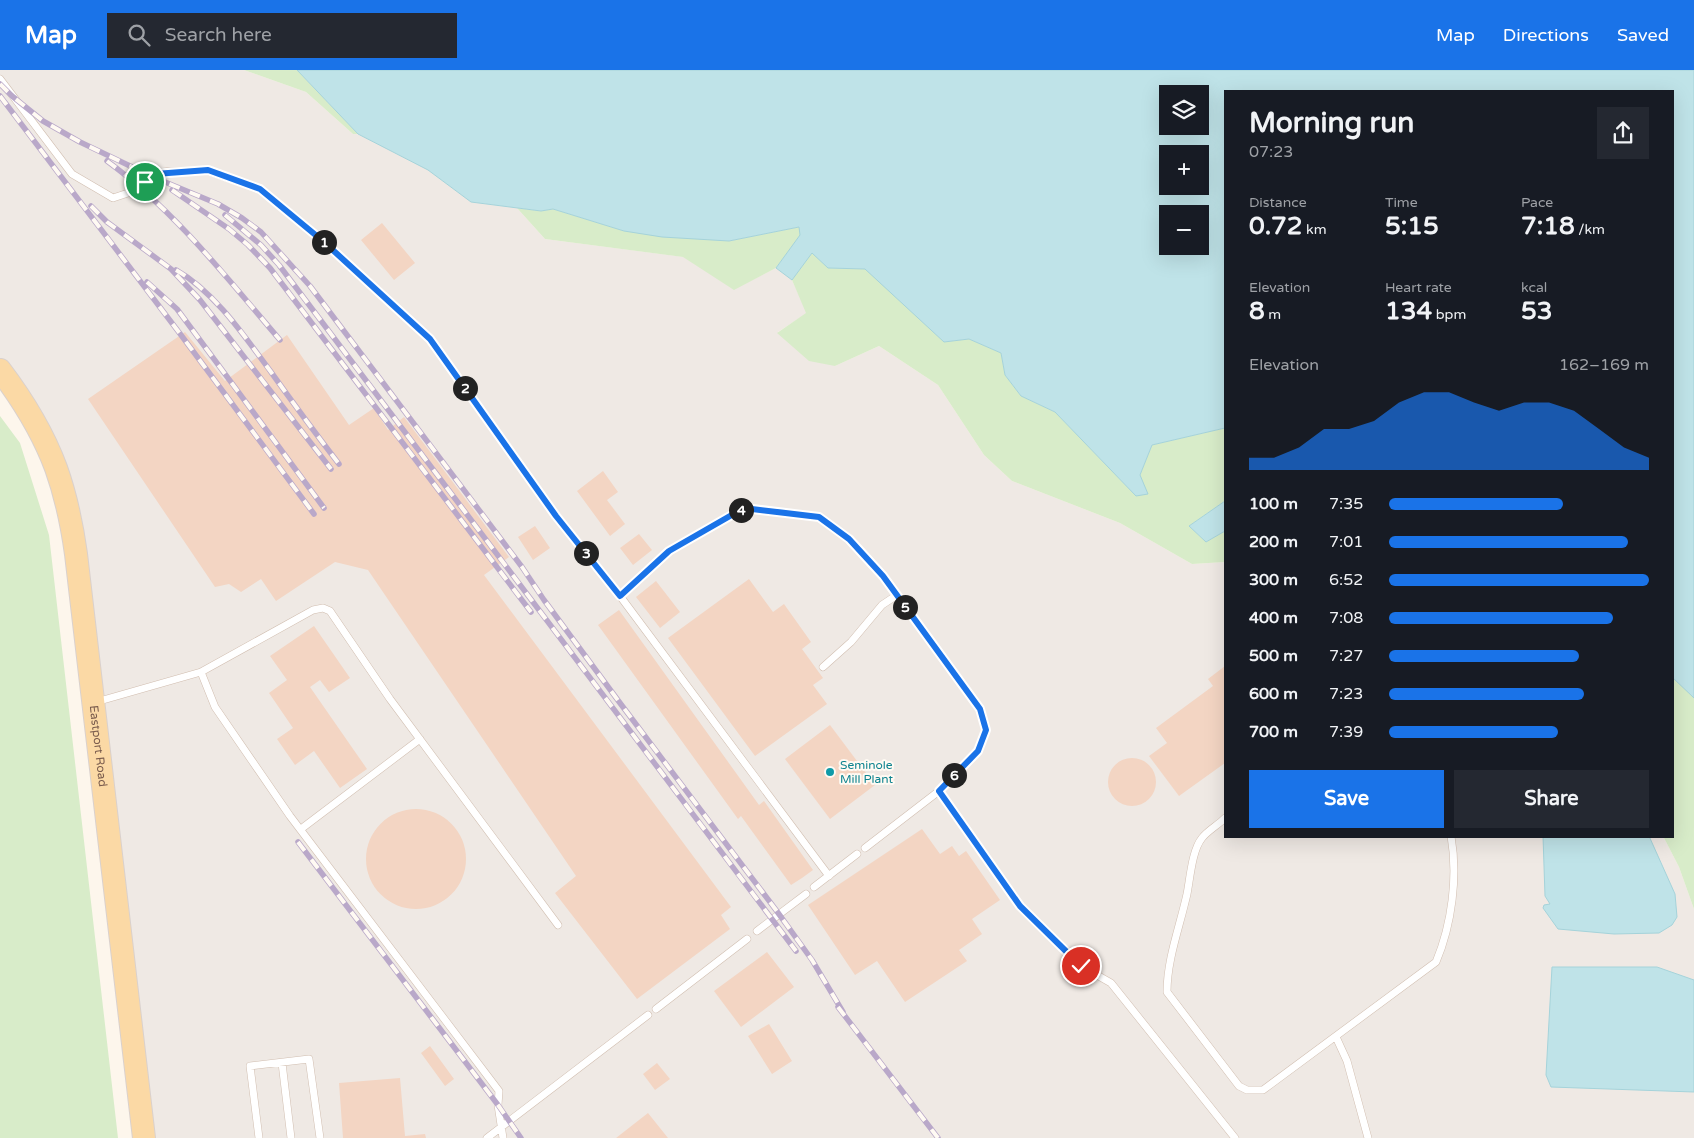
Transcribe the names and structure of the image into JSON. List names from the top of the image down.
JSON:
{
  "streets": {
    "main road": ["Eastport Road"]
  },
  "places": ["Seminole Mill Plant"],
  "page": {
    "header": "Map",
    "search": "Search here",
    "nav": ["Map", "Directions", "Saved"],
    "map_buttons": ["+", "−"],
    "heading": ["Morning run", "07:23"],
    "stats": [
      ["Distance", "0.72 km"],
      ["Time", "5:15"],
      ["Pace", "7:18 /km"],
      ["Elevation", "8 m"],
      ["Heart rate", "134 bpm"],
      ["kcal", "53"]
    ],
    "pins": [
      "1",
      "2",
      "4",
      "3",
      "5",
      "6"
    ],
    "chart": ["Elevation", "162–169 m"],
    "list": [
      {
        "name": "100 m",
        "note": "7:35"
      },
      {
        "name": "200 m",
        "note": "7:01"
      },
      {
        "name": "300 m",
        "note": "6:52"
      },
      {
        "name": "400 m",
        "note": "7:08"
      },
      {
        "name": "500 m",
        "note": "7:27"
      },
      {
        "name": "600 m",
        "note": "7:23"
      },
      {
        "name": "700 m",
        "note": "7:39"
      }
    ],
    "buttons": ["Save", "Share"]
  }
}
